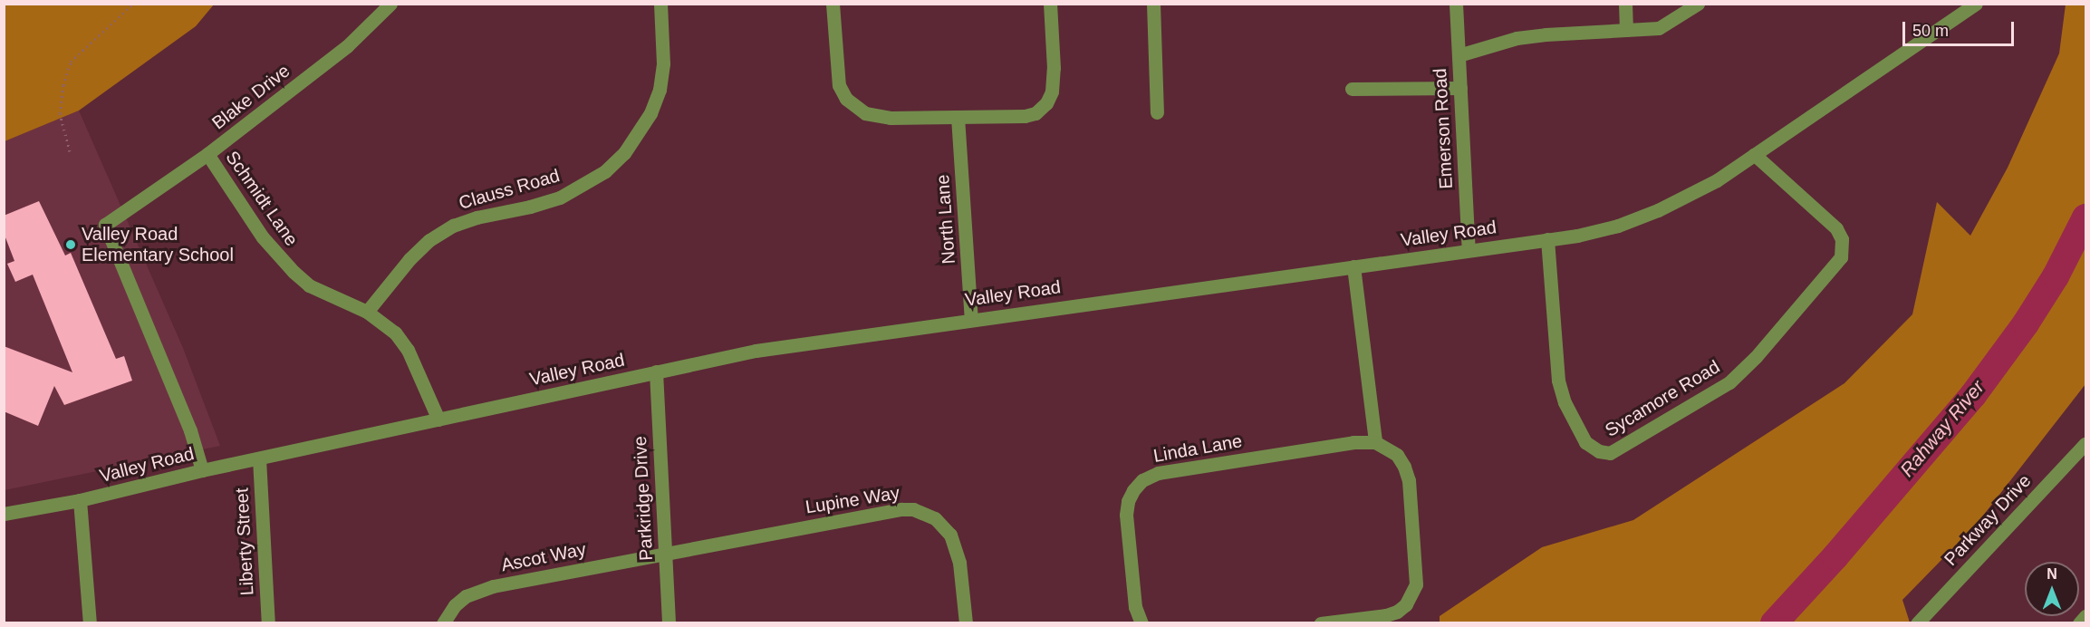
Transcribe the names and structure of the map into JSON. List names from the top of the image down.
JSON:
{
  "streets": {
    "street": [
      "Blake Drive",
      "Emerson Road",
      "Clauss Road",
      "Schmidt Lane",
      "North Lane",
      "Valley Road",
      "Sycamore Road",
      "Linda Lane",
      "Parkridge Drive",
      "Lupine Way",
      "Parkway Drive",
      "Liberty Street",
      "Ascot Way"
    ]
  },
  "crossings": [
    ["Blake Drive", "Schmidt Lane"],
    ["Blake Drive", "Valley Road"],
    ["Emerson Road", "Valley Road"],
    ["Clauss Road", "Schmidt Lane"],
    ["Schmidt Lane", "Valley Road"],
    ["North Lane", "Valley Road"],
    ["Valley Road", "Sycamore Road"],
    ["Valley Road", "Parkridge Drive"],
    ["Valley Road", "Liberty Street"],
    ["Parkridge Drive", "Lupine Way"],
    ["Parkridge Drive", "Ascot Way"],
    ["Lupine Way", "Ascot Way"]
  ],
  "water": ["Rahway River"],
  "places": ["Valley Road Elementary School"],
  "scale_bar": "50 m",
  "north": "top"
}
